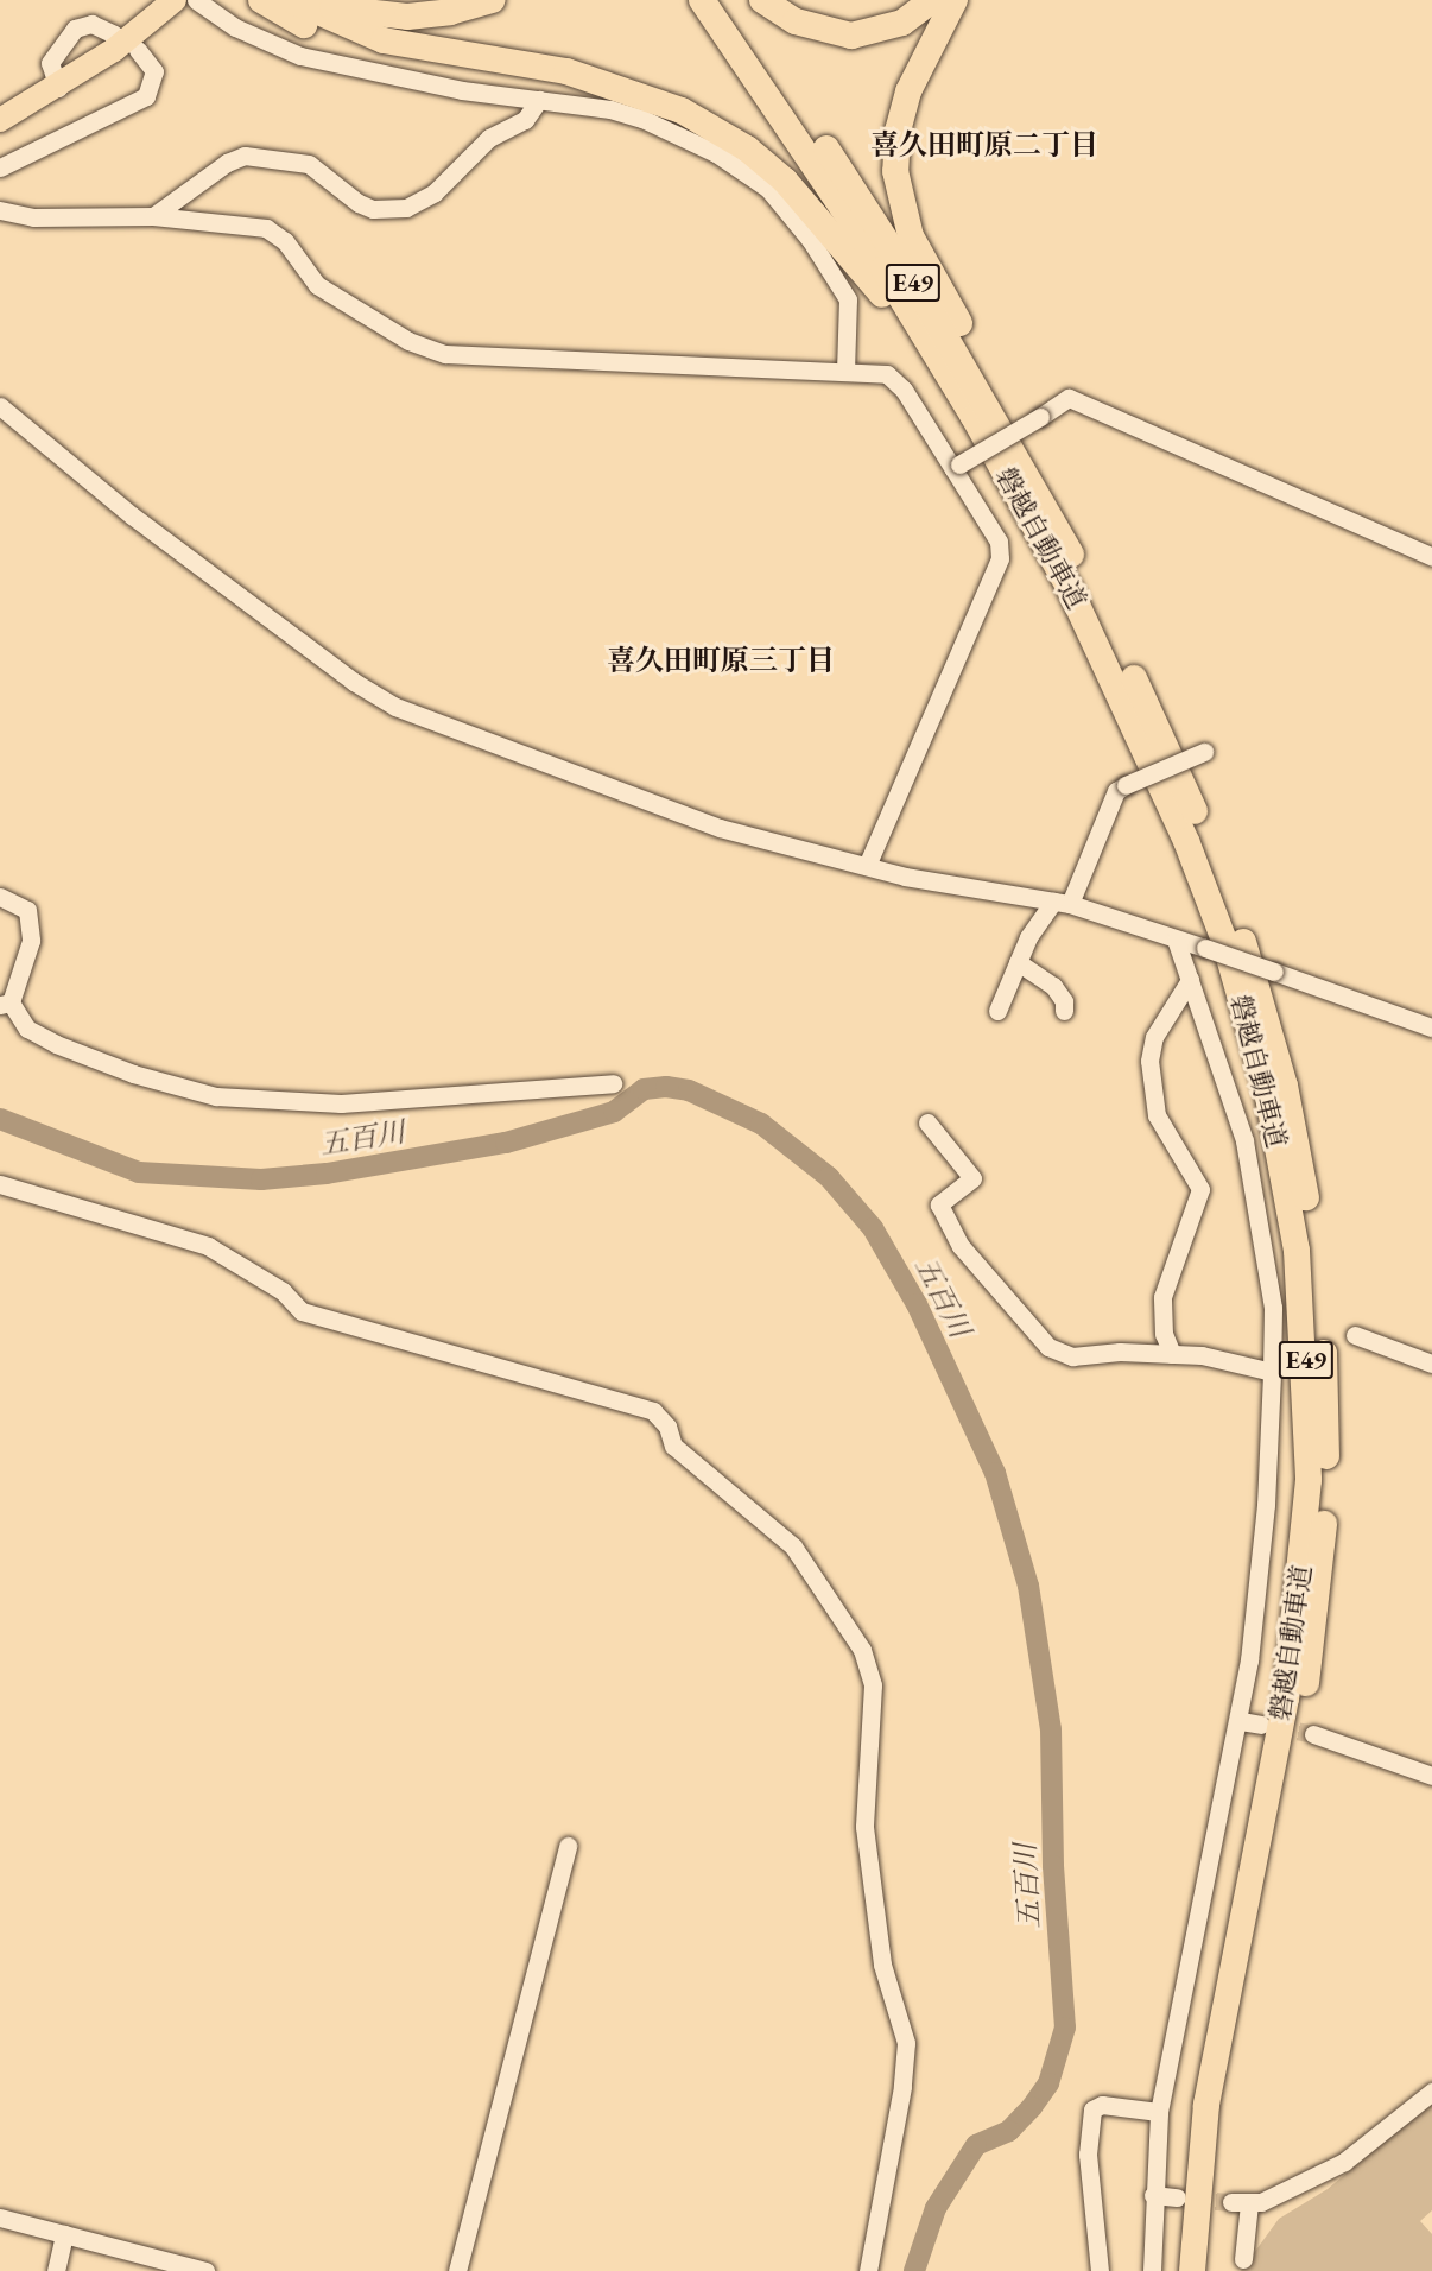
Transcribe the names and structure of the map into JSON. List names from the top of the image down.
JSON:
{
  "streets": {
    "highway": ["E49", "磐越自動車道"]
  },
  "districts": ["喜久田町原二丁目", "喜久田町原三丁目"],
  "water": ["五百川"]
}
